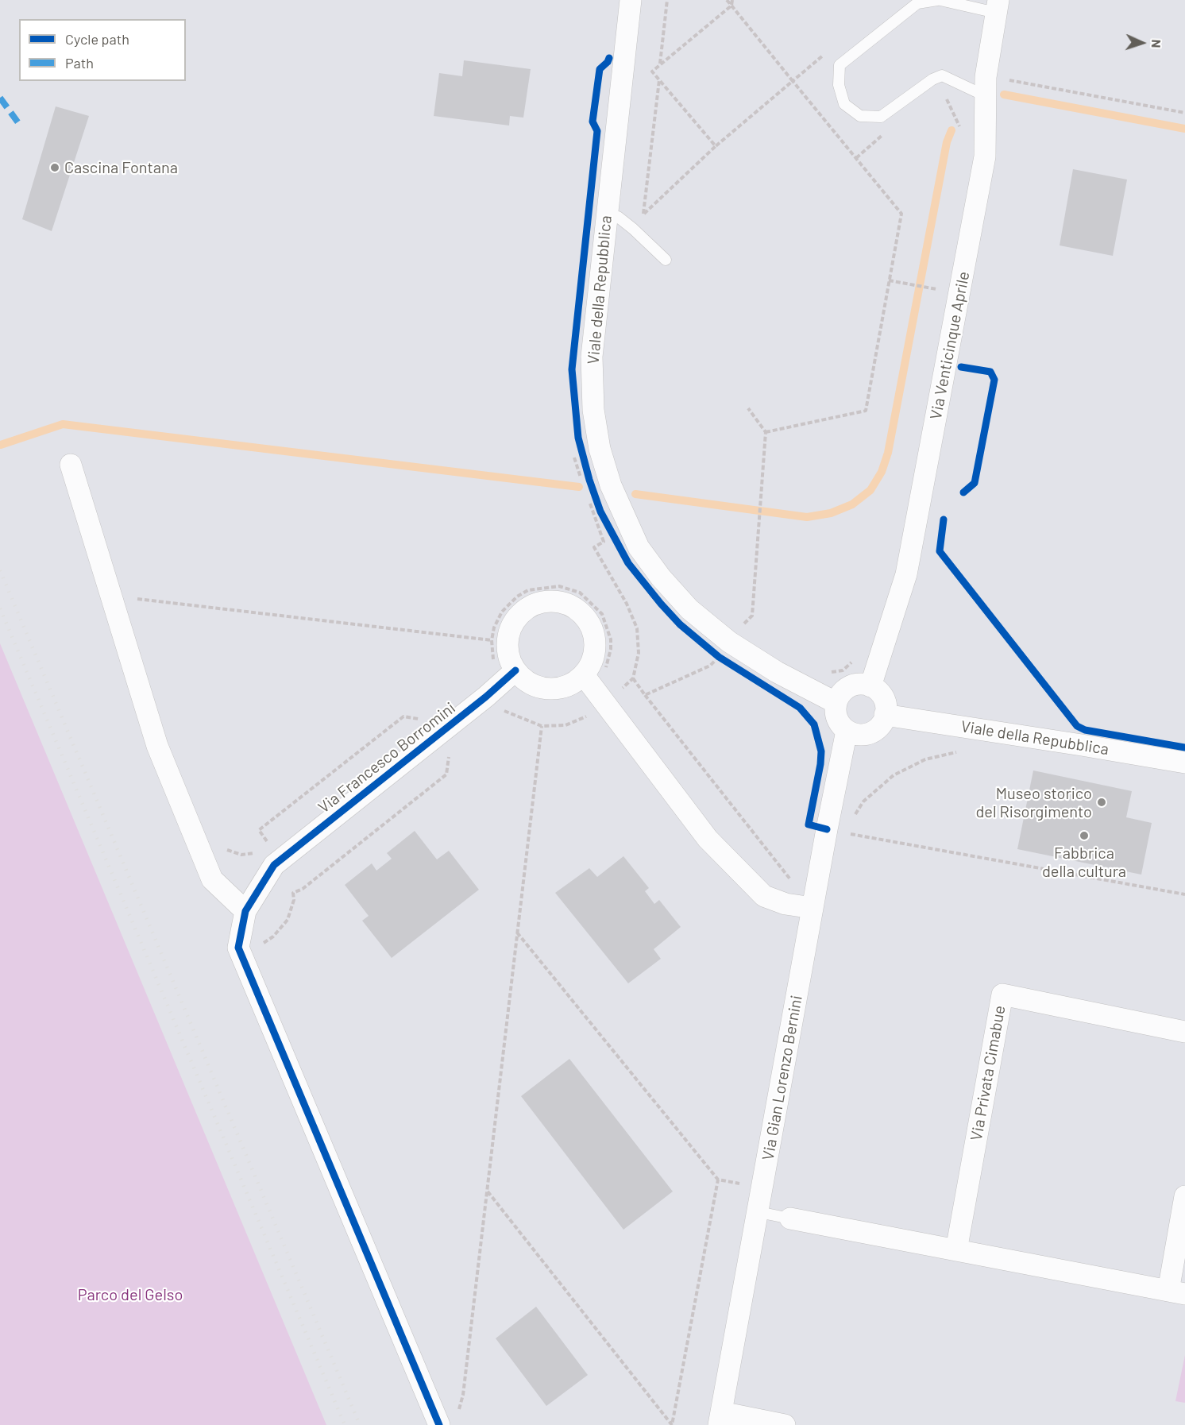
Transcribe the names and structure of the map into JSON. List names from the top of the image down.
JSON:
{
  "streets": {
    "street": [
      "Viale della Repubblica",
      "Via Venticinque Aprile",
      "Via Francesco Borromini",
      "Via Privata Cimabue",
      "Via Gian Lorenzo Bernini"
    ]
  },
  "crossings": [
    ["Viale della Repubblica", "Via Venticinque Aprile"],
    ["Viale della Repubblica", "Via Gian Lorenzo Bernini"],
    ["Via Venticinque Aprile", "Via Gian Lorenzo Bernini"]
  ],
  "parks": ["Parco del Gelso"],
  "places": ["Cascina Fontana", "Museo storico del Risorgimento", "Fabbrica della cultura"],
  "legend": ["Cycle path", "Path"],
  "north": "right"
}
